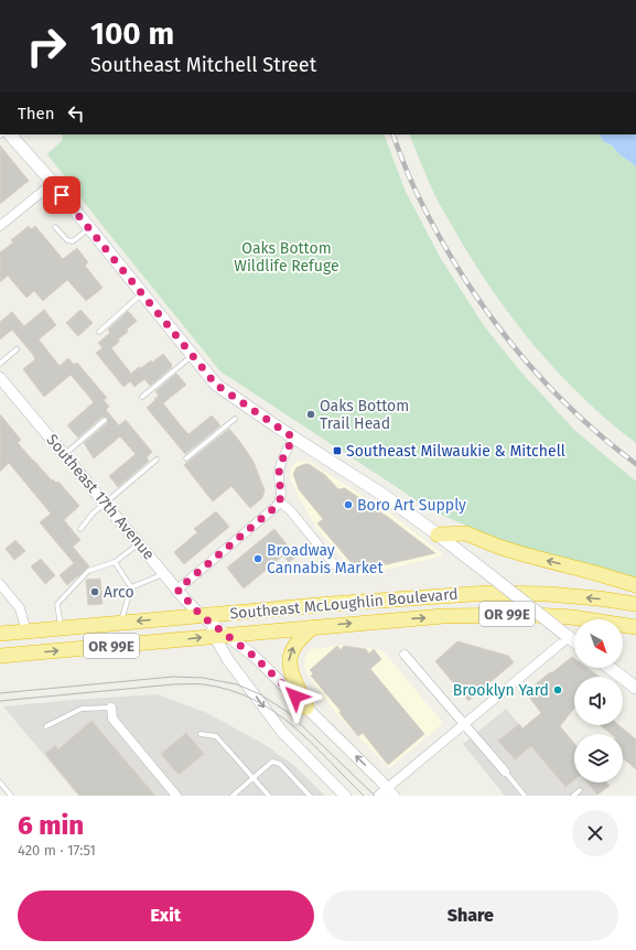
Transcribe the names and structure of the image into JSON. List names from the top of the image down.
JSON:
{
  "streets": {
    "highway": ["Southeast McLoughlin Boulevard", "OR 99E"],
    "street": ["Southeast 17th Avenue"]
  },
  "crossings": [
    ["Southeast 17th Avenue", "Southeast McLoughlin Boulevard"]
  ],
  "parks": ["Oaks Bottom Wildlife Refuge"],
  "places": {
    "other": [
      "Oaks Bottom Trail Head",
      "Boro Art Supply",
      "Broadway Cannabis Market",
      "Arco",
      "Brooklyn Yard"
    ],
    "transit": ["Southeast Milwaukie & Mitchell"]
  },
  "north": "bottom right",
  "page": {
    "turn": ["100 m", "Southeast Mitchell Street"],
    "then": "Then",
    "heading": ["6 min", "420 m · 17:51"],
    "buttons": ["Exit", "Share"]
  }
}
